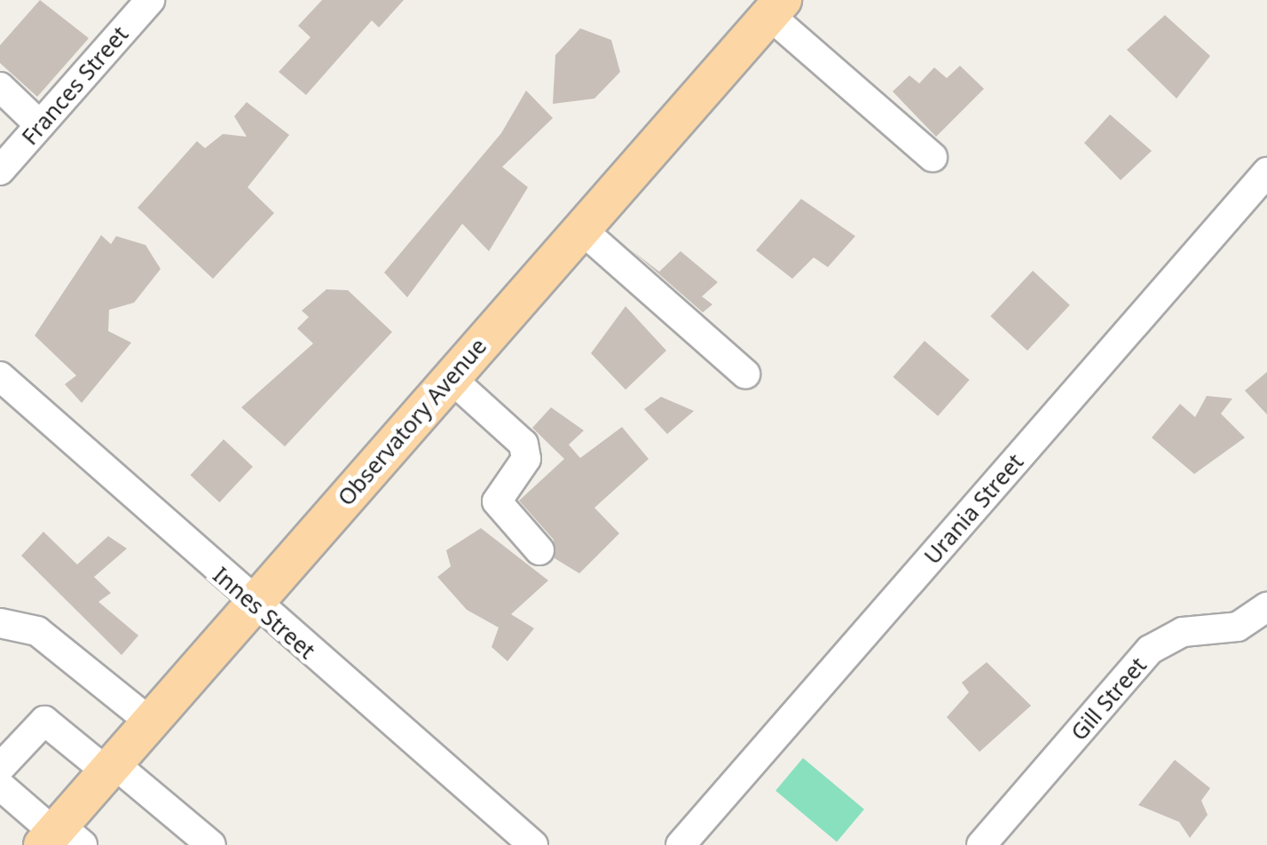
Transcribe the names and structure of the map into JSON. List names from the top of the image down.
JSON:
{
  "streets": {
    "main road": ["Observatory Avenue"],
    "street": [
      "Frances Street",
      "Urania Street",
      "Innes Street",
      "Gill Street"
    ]
  },
  "crossings": [
    ["Observatory Avenue", "Innes Street"]
  ]
}
